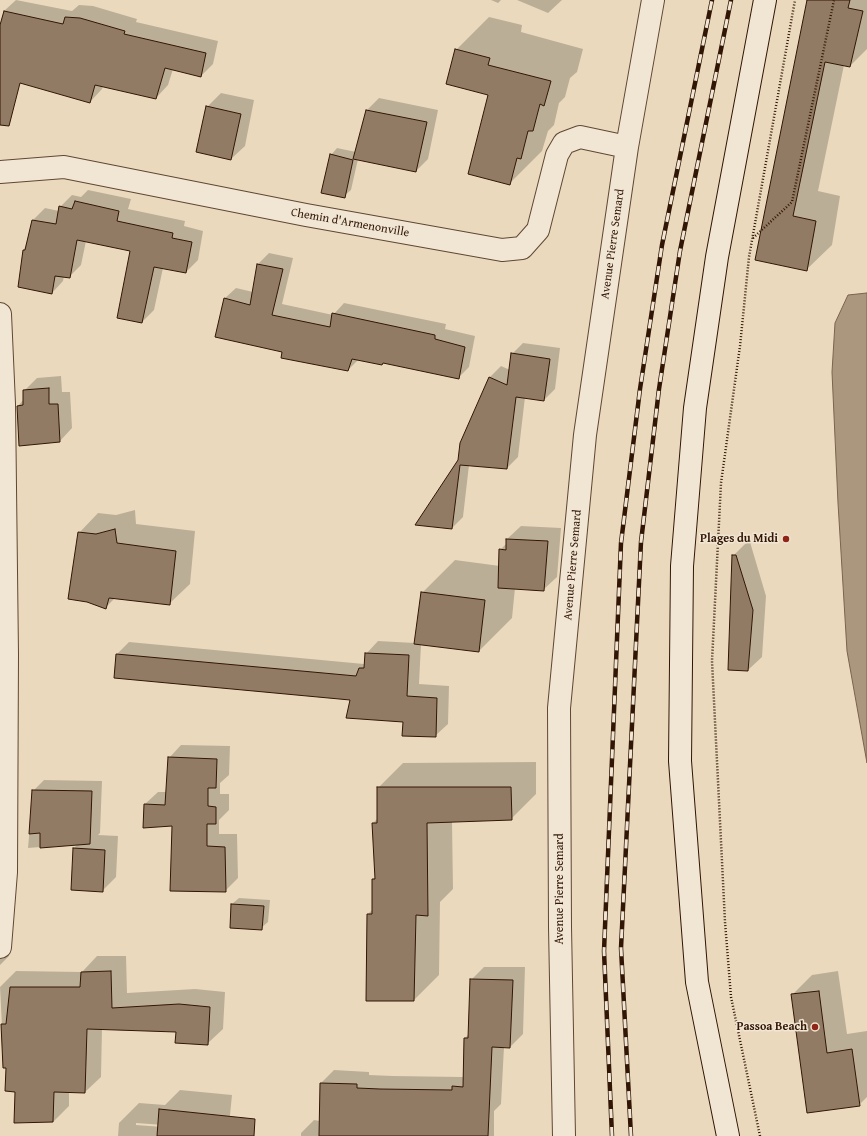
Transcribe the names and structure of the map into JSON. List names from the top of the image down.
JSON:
{
  "streets": {
    "street": ["Chemin d'Armenonville", "Avenue Pierre Semard"]
  },
  "crossings": [
    ["Chemin d'Armenonville", "Avenue Pierre Semard"]
  ],
  "places": ["Plages du Midi", "Passoa Beach"]
}
